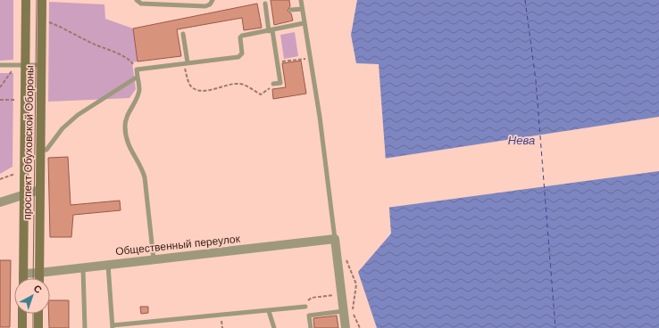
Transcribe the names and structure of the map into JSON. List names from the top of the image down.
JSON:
{
  "streets": {
    "main road": ["проспект Обуховской Обороны"],
    "street": ["Общественный переулок"]
  },
  "crossings": [
    ["проспект Обуховской Обороны", "Общественный переулок"]
  ],
  "water": ["Нева"],
  "north": "top right"
}
